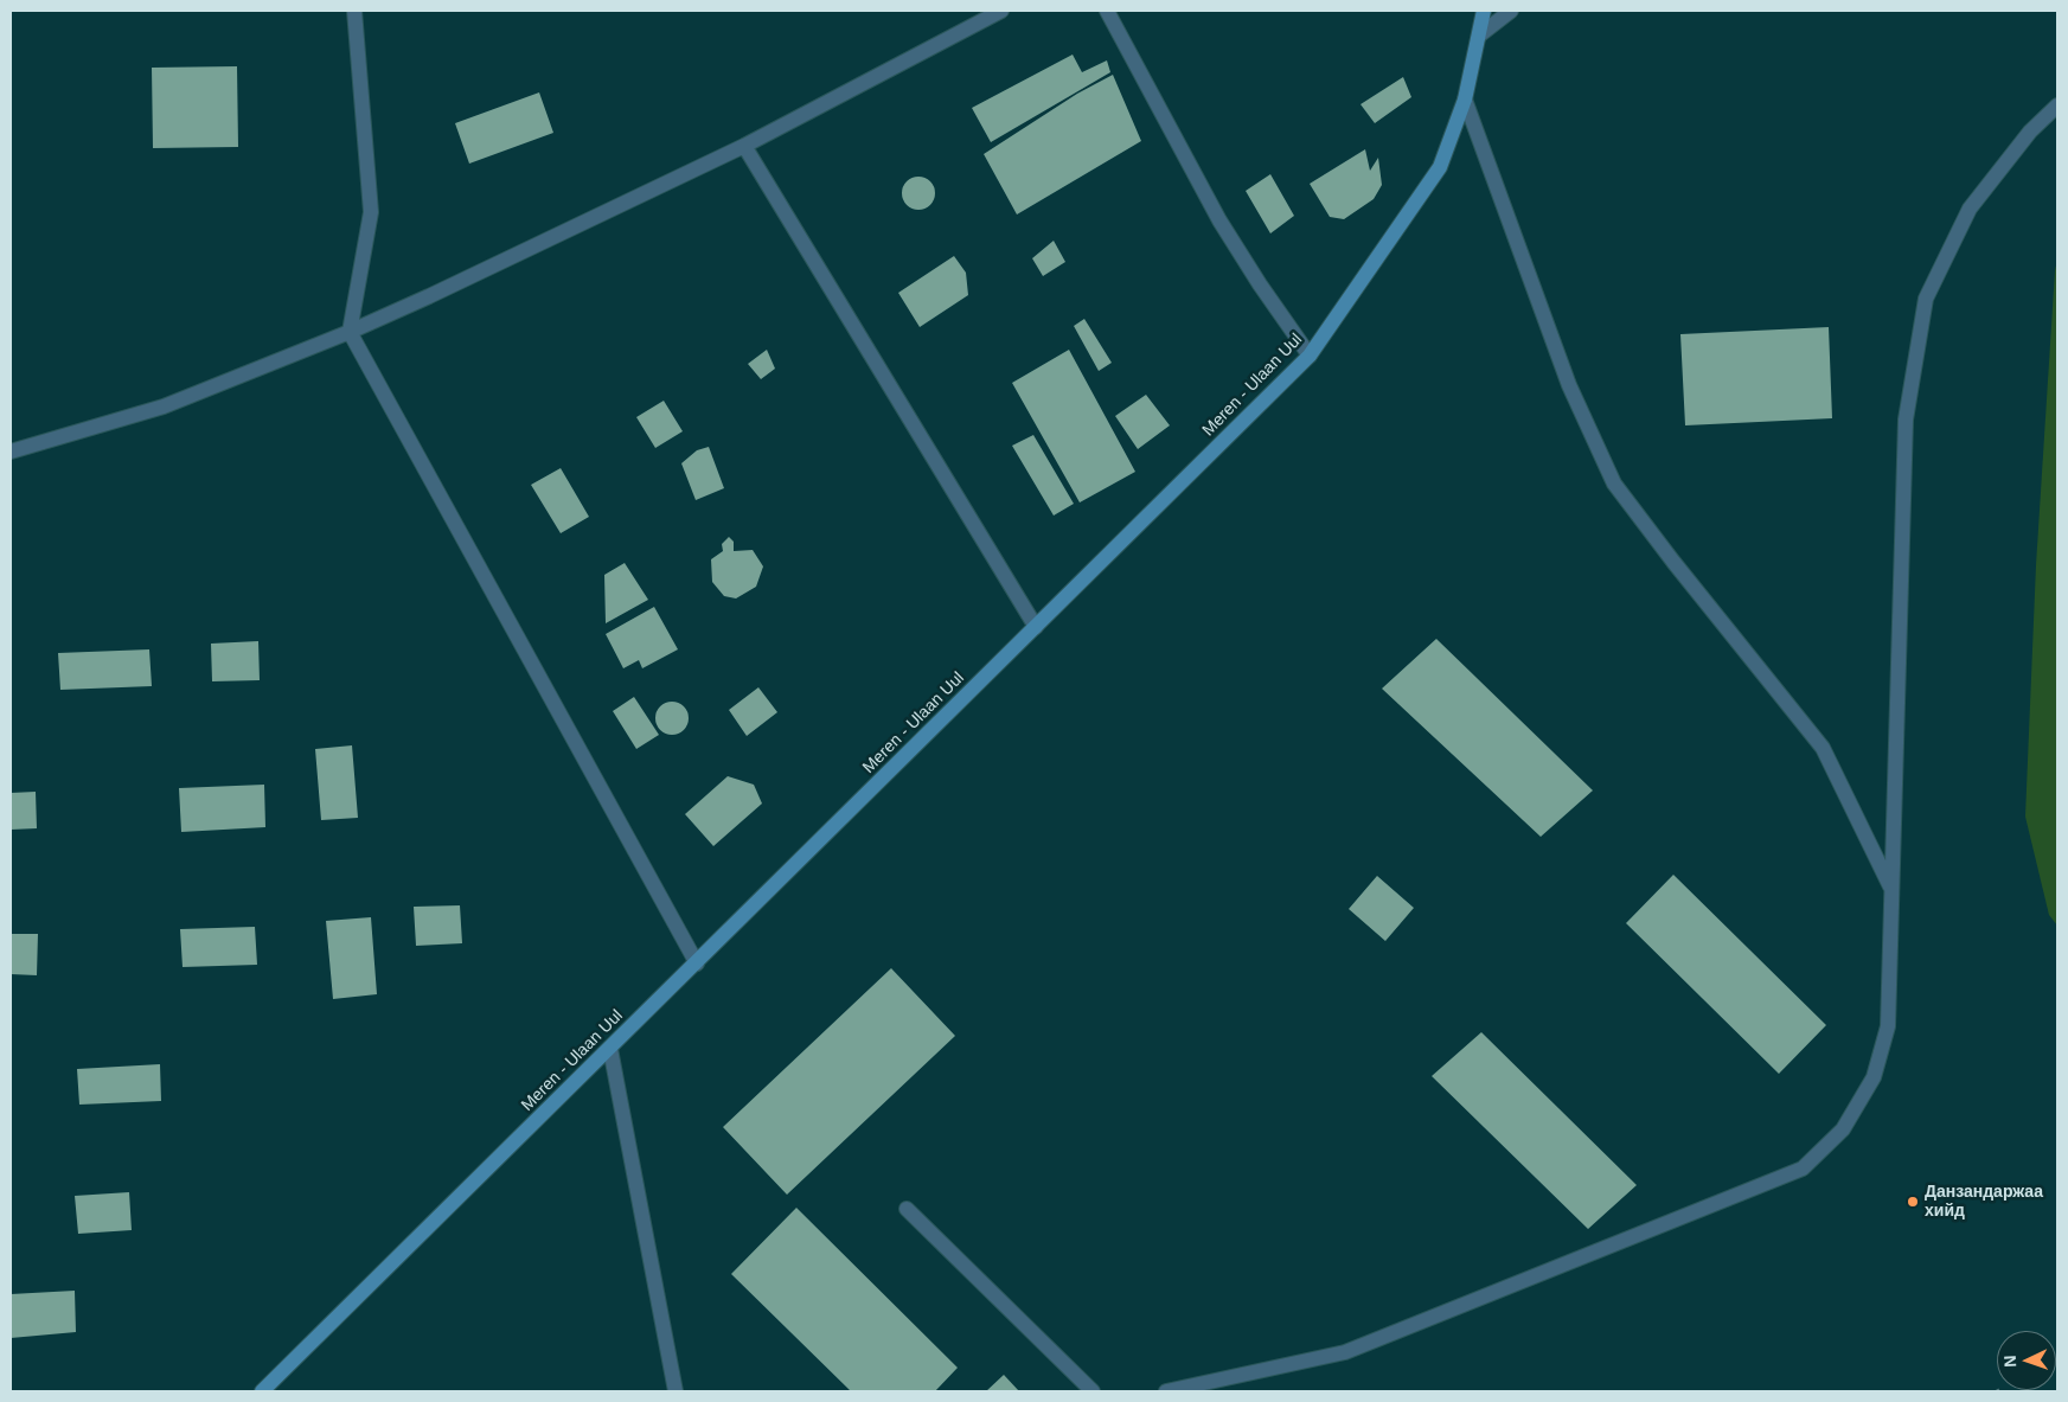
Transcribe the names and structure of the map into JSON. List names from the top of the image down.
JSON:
{
  "streets": {
    "street": ["Meren - Ulaan Uul"]
  },
  "places": ["Данзандаржаа хийд"],
  "north": "left"
}
